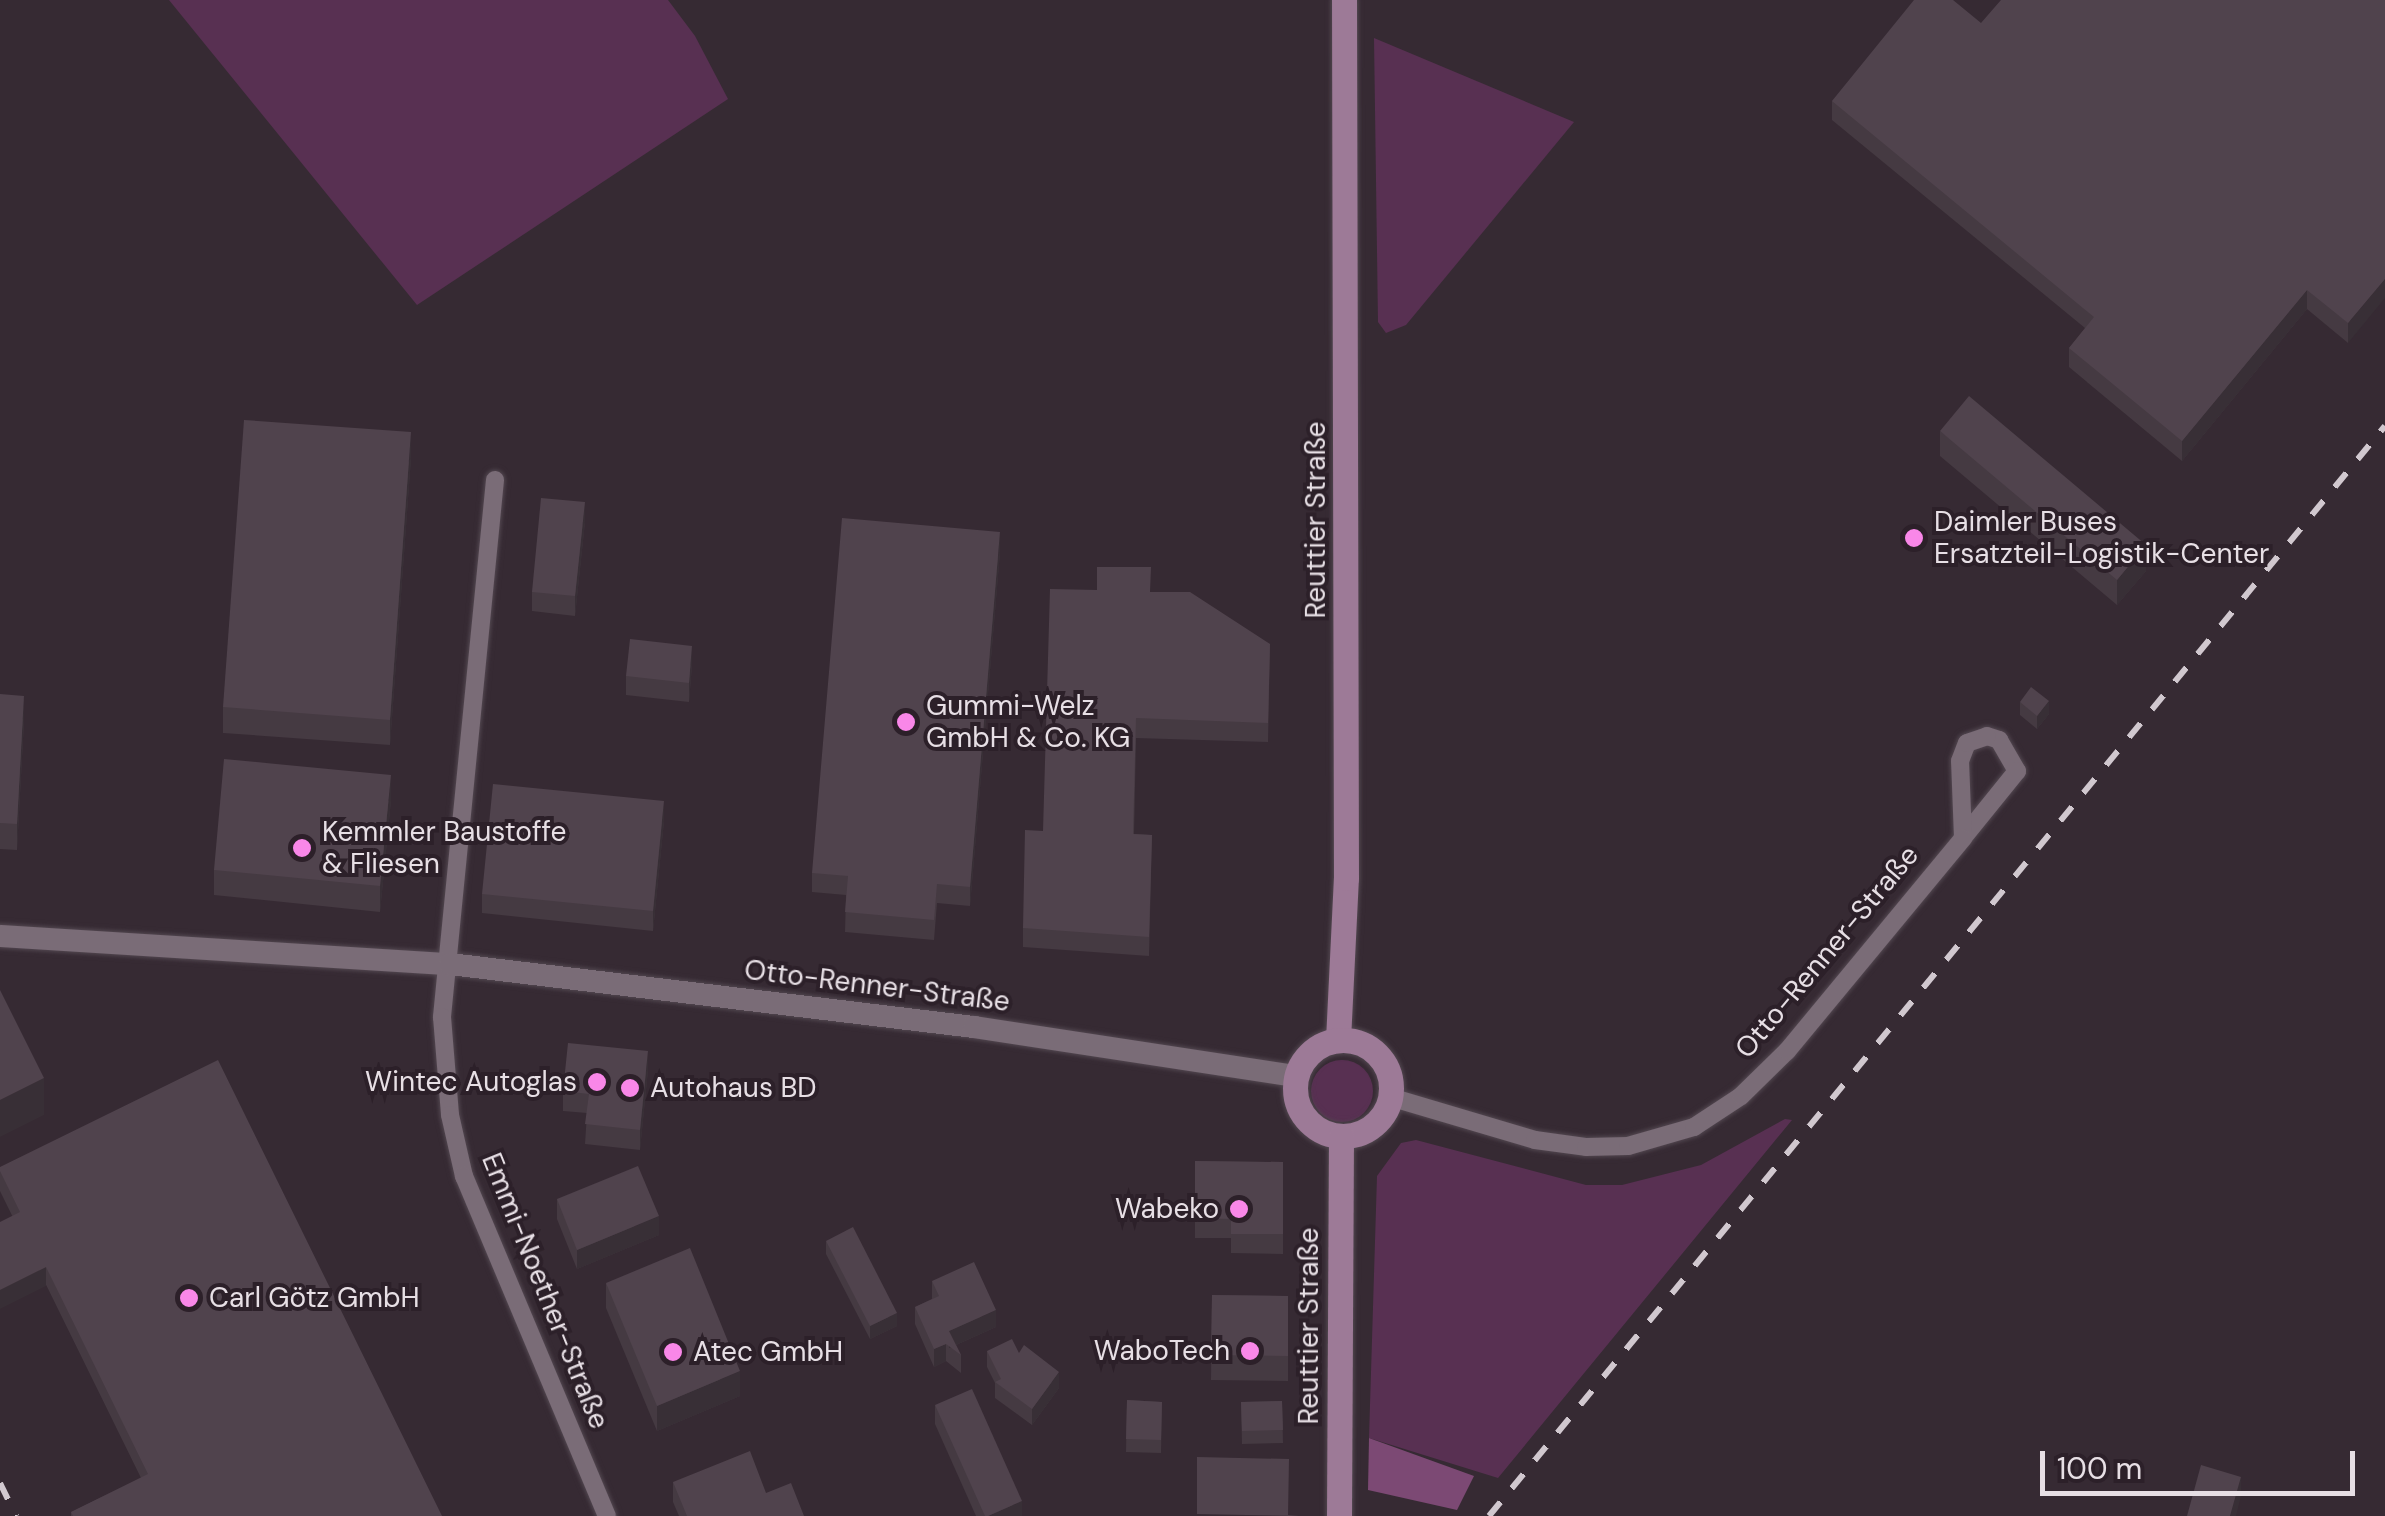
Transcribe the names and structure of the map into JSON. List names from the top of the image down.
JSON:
{
  "streets": {
    "main road": ["Reuttier Straße"],
    "street": ["Otto-Renner-Straße", "Emmi-Noether-Straße"]
  },
  "crossings": [
    ["Reuttier Straße", "Otto-Renner-Straße"],
    ["Otto-Renner-Straße", "Emmi-Noether-Straße"]
  ],
  "places": [
    "Daimler Buses Ersatzteil-Logistik-Center",
    "Gummi-Welz GmbH & Co. KG",
    "Kemmler Baustoffe & Fliesen",
    "Wintec Autoglas",
    "Autohaus BD",
    "Wabeko",
    "Carl Götz GmbH",
    "WaboTech",
    "Atec GmbH"
  ],
  "scale_bar": "100 m"
}
